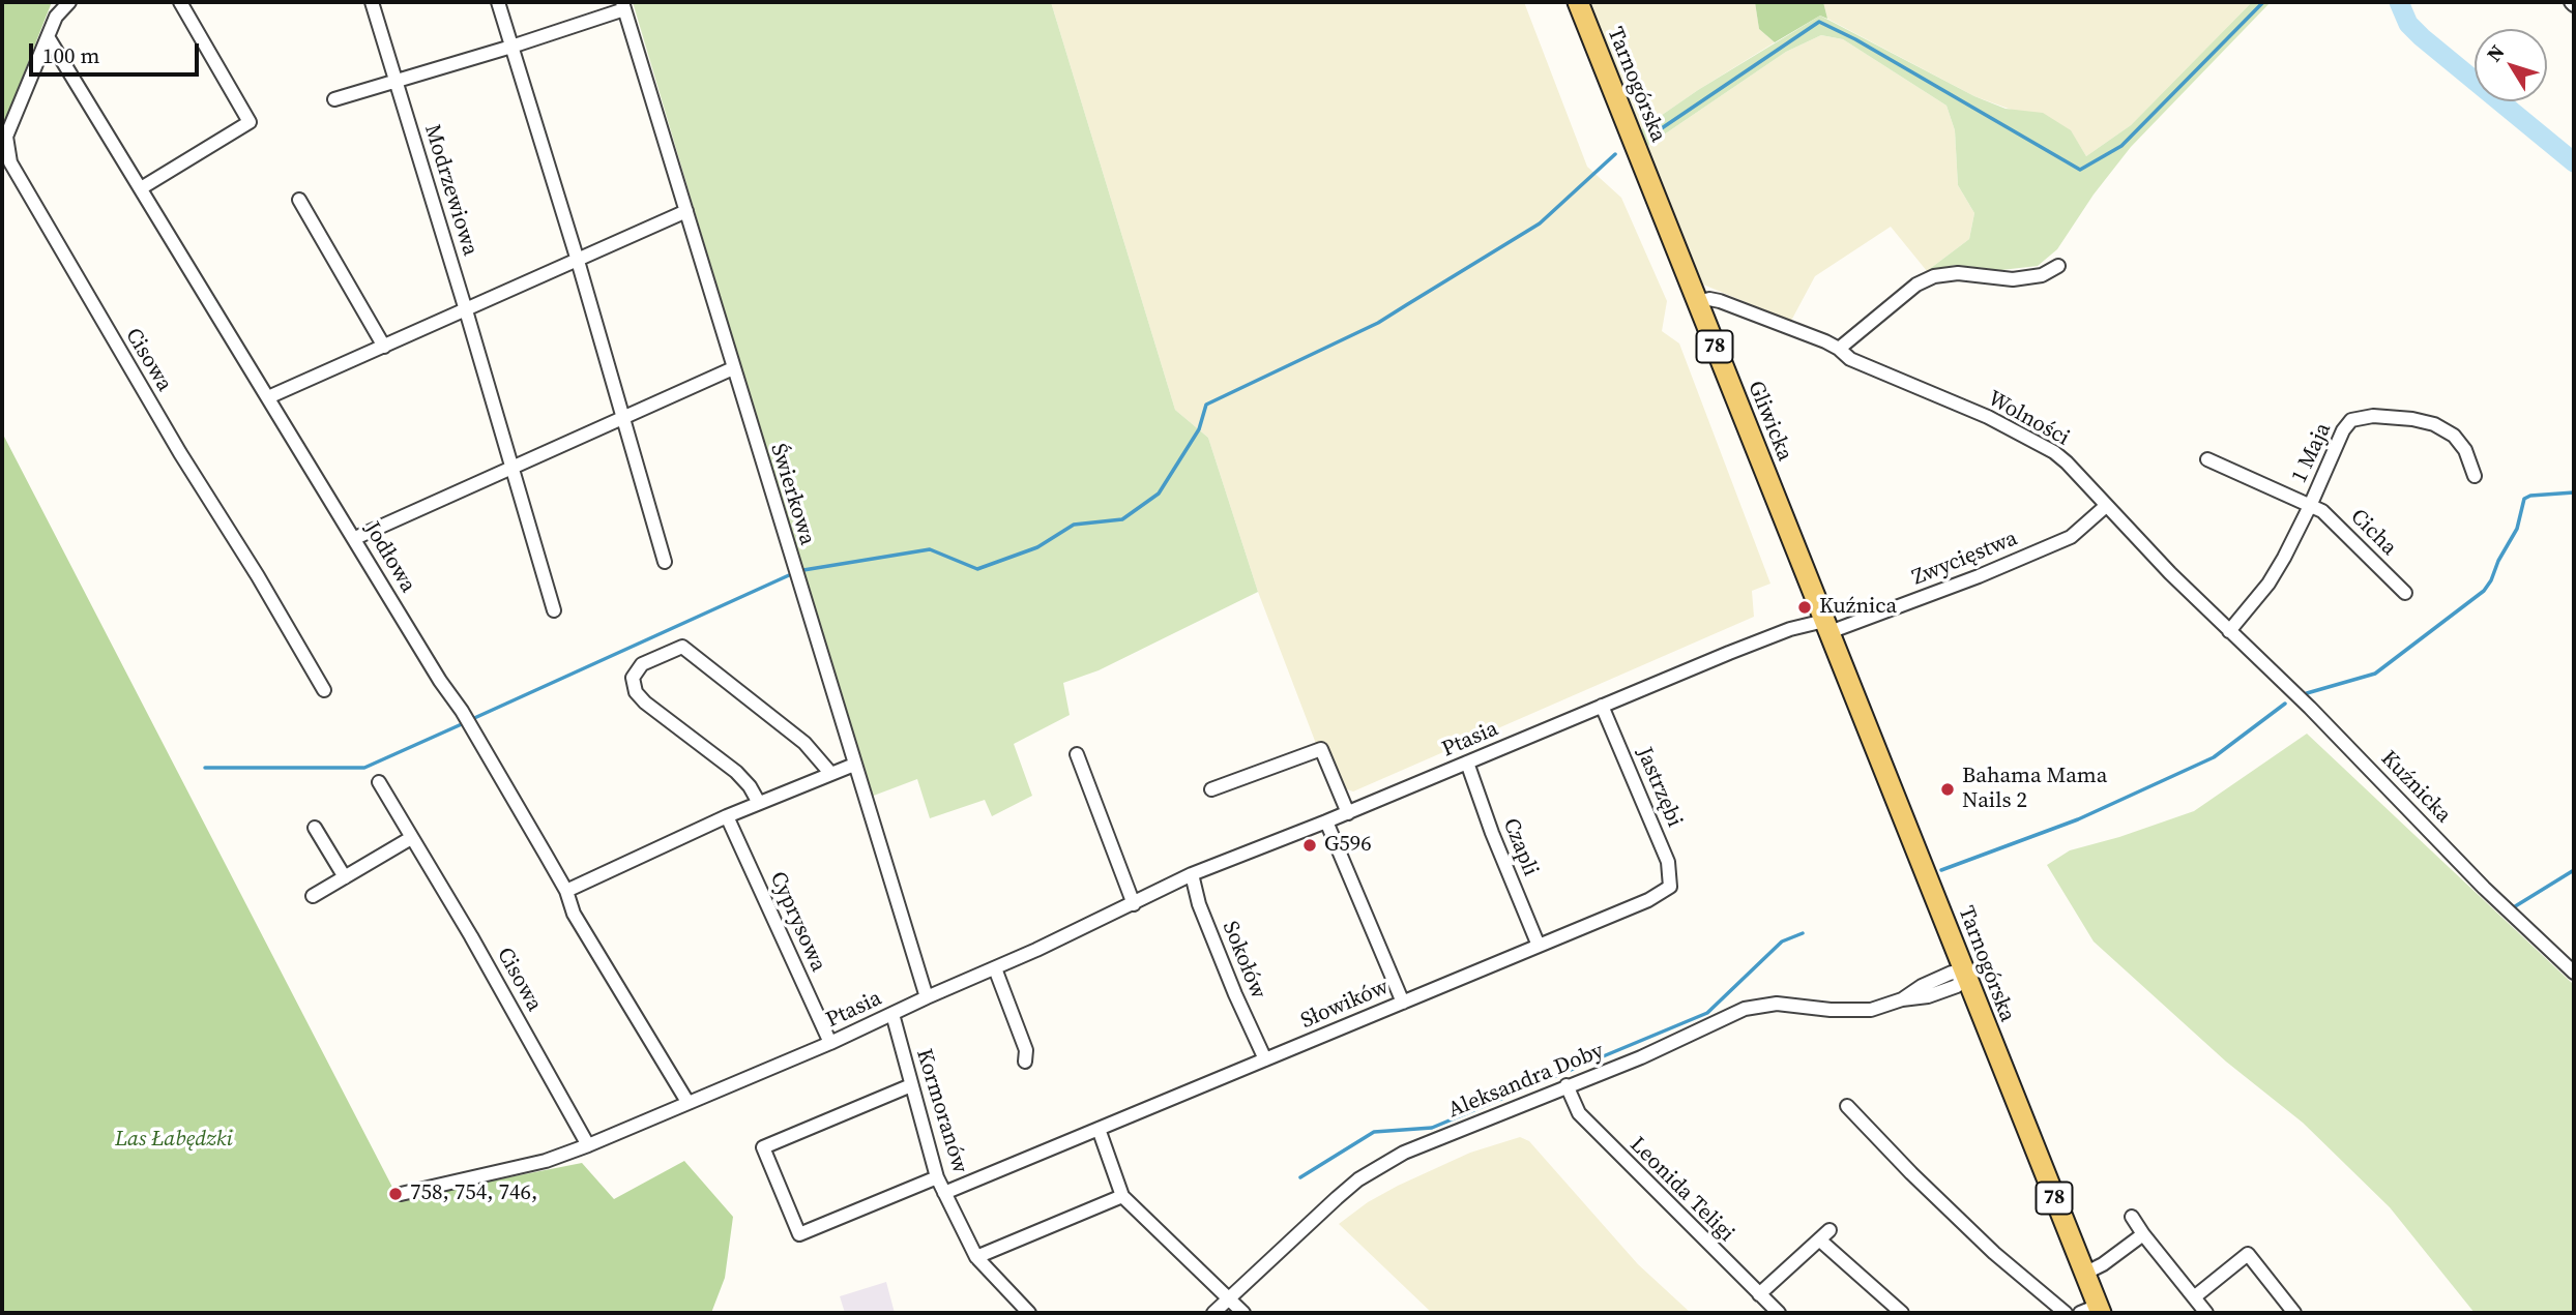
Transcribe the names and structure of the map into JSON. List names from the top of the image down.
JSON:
{
  "streets": {
    "main road": ["Tarnogórska", "78", "Gliwicka"],
    "street": [
      "Modrzewiowa",
      "Cisowa",
      "Wolności",
      "1 Maja",
      "Świerkowa",
      "Cicha",
      "Jodłowa",
      "Zwycięstwa",
      "Ptasia",
      "Jastrzębi",
      "Kuźnicka",
      "Czapli",
      "Cyprysowa",
      "Sokołów",
      "Słowików",
      "Aleksandra Doby",
      "Kormoranów",
      "Leonida Teligi"
    ]
  },
  "crossings": [
    ["Tarnogórska", "Gliwicka"],
    ["Tarnogórska", "Zwycięstwa"],
    ["Tarnogórska", "Ptasia"],
    ["Tarnogórska", "Aleksandra Doby"],
    ["Cisowa", "Jodłowa"],
    ["Cisowa", "Ptasia"],
    ["Wolności", "Gliwicka"],
    ["Wolności", "1 Maja"],
    ["Wolności", "Zwycięstwa"],
    ["Wolności", "Kuźnicka"],
    ["Gliwicka", "Zwycięstwa"],
    ["Gliwicka", "Ptasia"],
    ["1 Maja", "Cicha"],
    ["1 Maja", "Kuźnicka"],
    ["Świerkowa", "Ptasia"],
    ["Jodłowa", "Ptasia"],
    ["Zwycięstwa", "Ptasia"],
    ["Ptasia", "Jastrzębi"],
    ["Ptasia", "Czapli"],
    ["Ptasia", "Cyprysowa"],
    ["Ptasia", "Sokołów"],
    ["Ptasia", "Kormoranów"],
    ["Jastrzębi", "Słowików"],
    ["Czapli", "Słowików"],
    ["Sokołów", "Słowików"],
    ["Słowików", "Kormoranów"],
    ["Aleksandra Doby", "Leonida Teligi"]
  ],
  "parks": ["Las Łabędzki"],
  "places": [
    "Kuźnica",
    "Bahama Mama Nails 2",
    "G596",
    "758, 754, 746,"
  ],
  "scale_bar": "100 m",
  "north": "top left"
}
